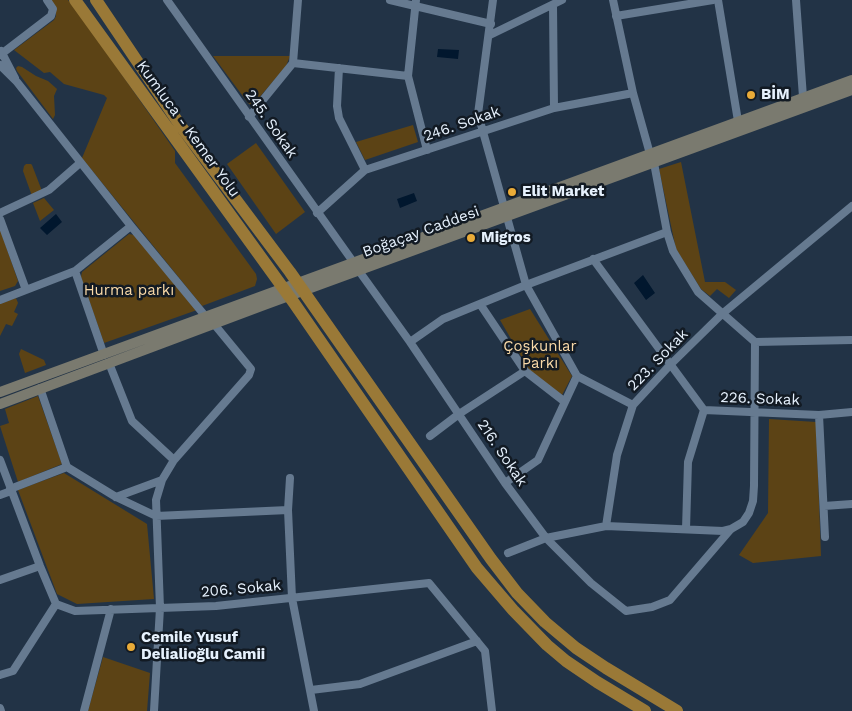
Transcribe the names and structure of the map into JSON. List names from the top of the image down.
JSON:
{
  "streets": {
    "highway": ["Kumluca - Kemer Yolu"],
    "main road": ["Boğaçay Caddesi"],
    "street": [
      "245. Sokak",
      "246. Sokak",
      "223. Sokak",
      "226. Sokak",
      "216. Sokak",
      "206. Sokak"
    ]
  },
  "crossings": [
    ["245. Sokak", "246. Sokak"],
    ["245. Sokak", "Boğaçay Caddesi"],
    ["245. Sokak", "216. Sokak"],
    ["Boğaçay Caddesi", "216. Sokak"],
    ["223. Sokak", "226. Sokak"]
  ],
  "parks": ["Hurma parkı", "Çoşkunlar Parkı"],
  "places": [
    "BİM",
    "Elit Market",
    "Migros",
    "Cemile Yusuf Delialioğlu Camii"
  ]
}
